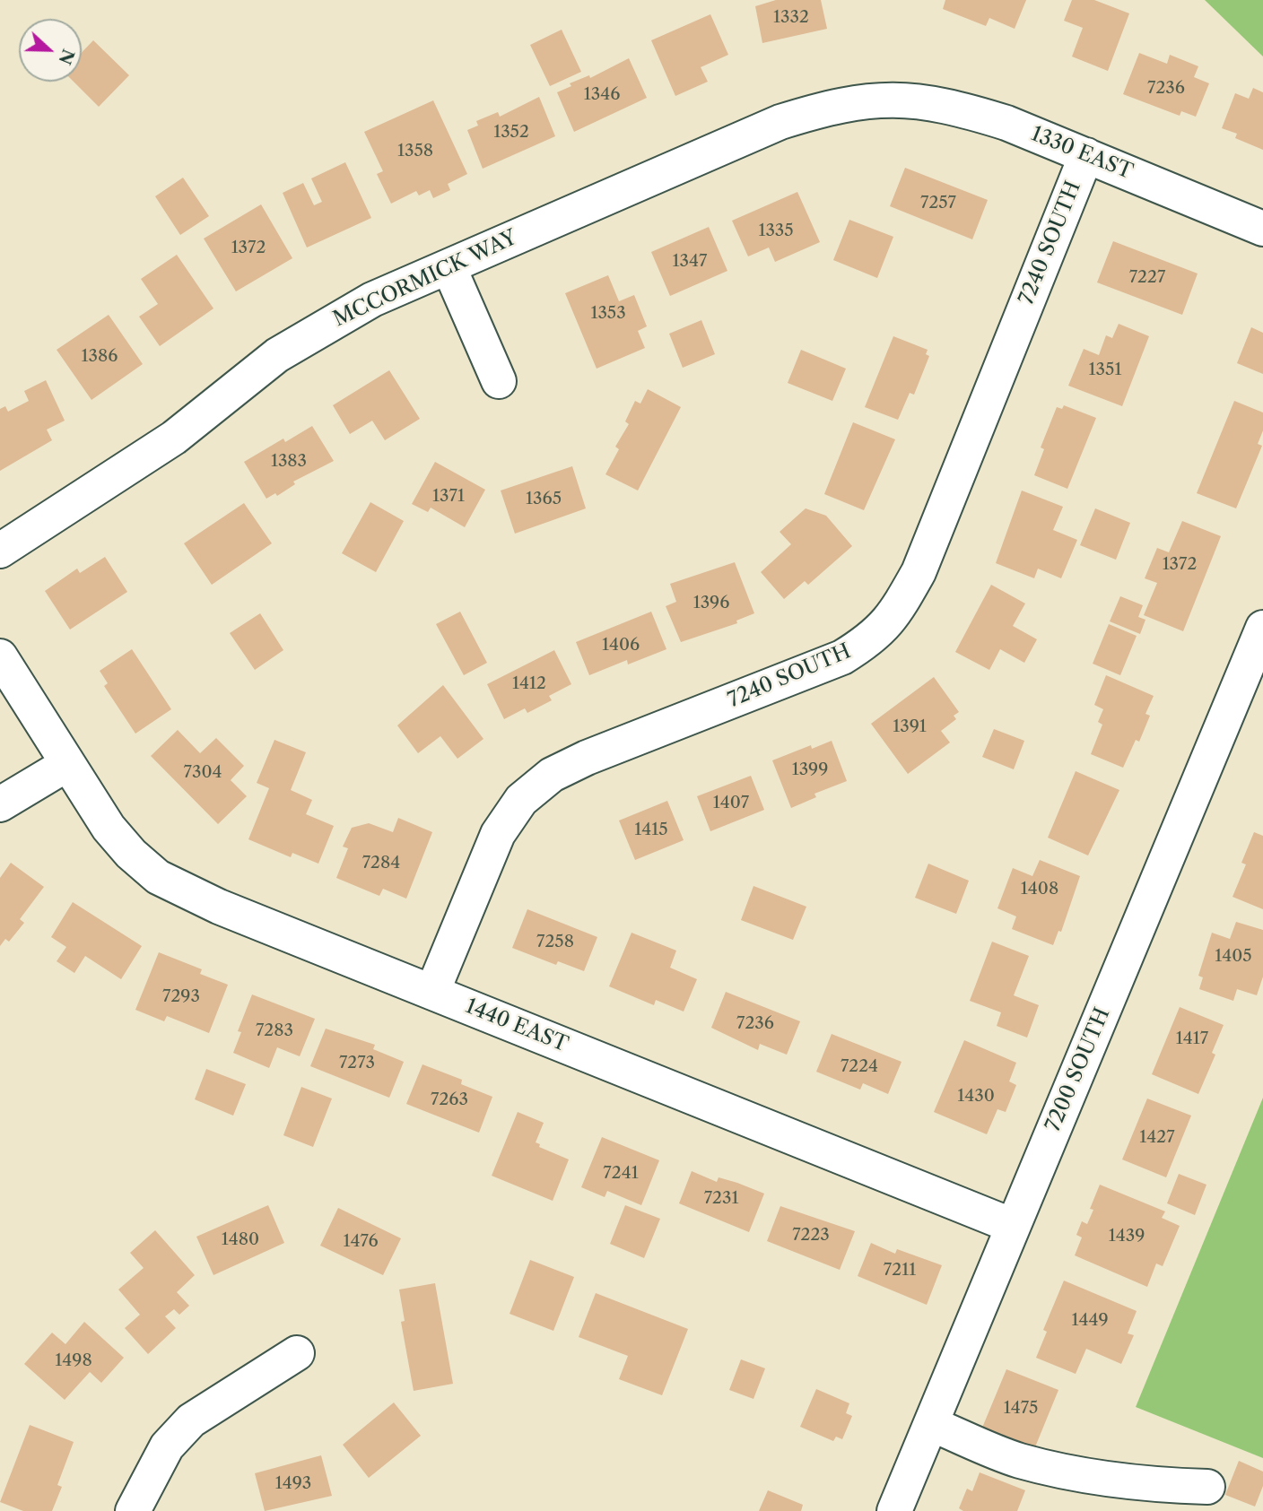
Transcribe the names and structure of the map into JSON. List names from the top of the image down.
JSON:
{
  "streets": {
    "street": [
      "1330 EAST",
      "7240 SOUTH",
      "MCCORMICK WAY",
      "1440 EAST",
      "7200 SOUTH"
    ]
  },
  "crossings": [
    ["1330 EAST", "7240 SOUTH"],
    ["1330 EAST", "MCCORMICK WAY"],
    ["7240 SOUTH", "1440 EAST"],
    ["1440 EAST", "7200 SOUTH"]
  ],
  "house_numbers": [
    "1332",
    "7236",
    "1346",
    "1352",
    "1358",
    "7257",
    "1335",
    "1372",
    "1347",
    "7227",
    "1353",
    "1386",
    "1351",
    "1383",
    "1371",
    "1365",
    "1372",
    "1396",
    "1406",
    "1412",
    "1391",
    "1399",
    "7304",
    "1407",
    "1415",
    "7284",
    "1408",
    "7258",
    "1405",
    "7293",
    "7236",
    "7283",
    "1417",
    "7273",
    "7224",
    "1430",
    "7263",
    "1427",
    "7241",
    "7231",
    "7223",
    "1439",
    "1480",
    "1476",
    "7211",
    "1449",
    "1498",
    "1475",
    "1493"
  ],
  "north": "right"
}
